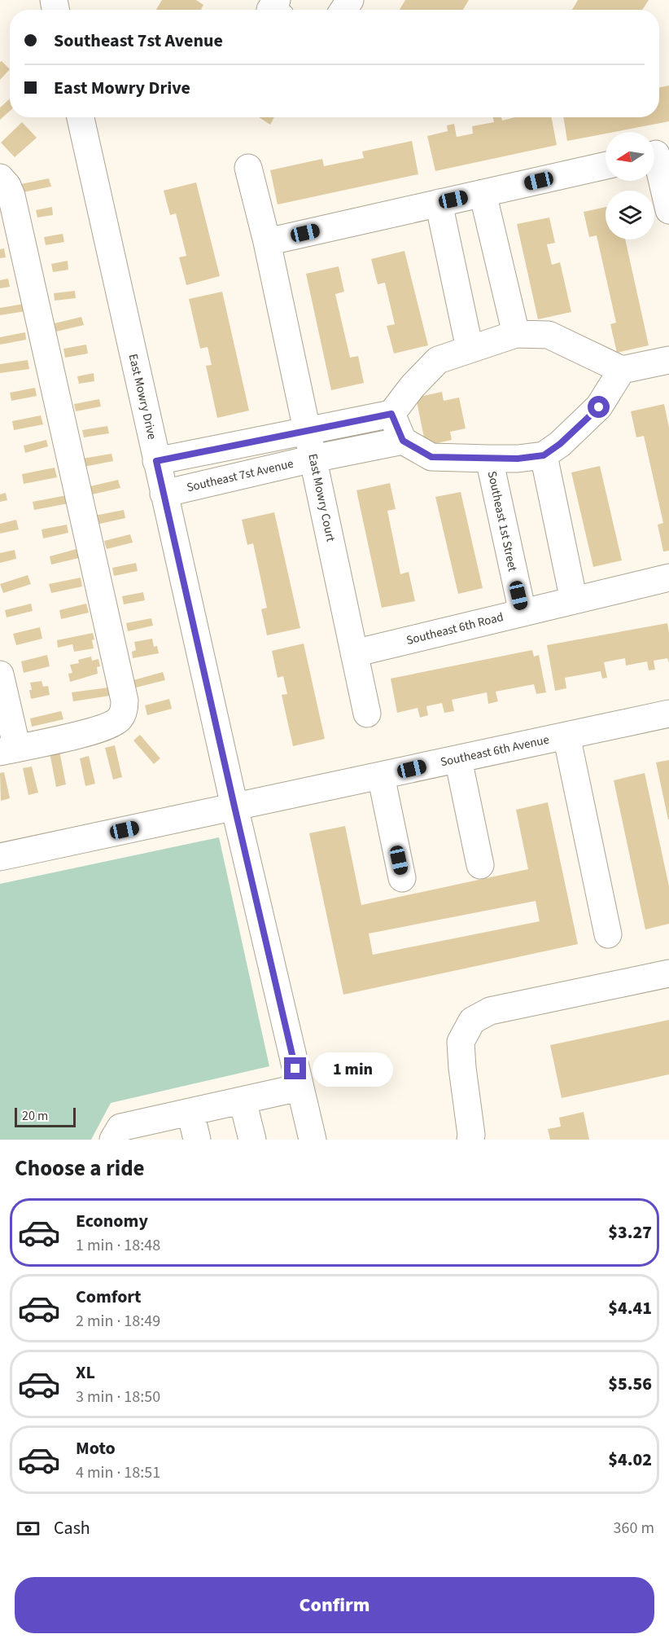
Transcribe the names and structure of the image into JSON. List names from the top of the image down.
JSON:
{
  "streets": {
    "street": [
      "East Mowry Drive",
      "Southeast 7st Avenue",
      "East Mowry Court",
      "Southeast 1st Street",
      "Southeast 6th Road",
      "Southeast 6th Avenue"
    ]
  },
  "crossings": [
    ["East Mowry Drive", "Southeast 7st Avenue"],
    ["East Mowry Drive", "Southeast 6th Avenue"],
    ["Southeast 7st Avenue", "East Mowry Court"],
    ["East Mowry Court", "Southeast 6th Road"],
    ["Southeast 1st Street", "Southeast 6th Road"]
  ],
  "scale_bar": "20 m",
  "north": "left",
  "page": {
    "banner": ["Southeast 7st Avenue", "East Mowry Drive"],
    "bubble": "1 min",
    "scale": "20 m",
    "heading": "Choose a ride",
    "list": [
      {
        "name": "Economy",
        "note": "1 min · 18:48",
        "value": "$3.27"
      },
      {
        "name": "Comfort",
        "note": "2 min · 18:49",
        "value": "$4.41"
      },
      {
        "name": "XL",
        "note": "3 min · 18:50",
        "value": "$5.56"
      },
      {
        "name": "Moto",
        "note": "4 min · 18:51",
        "value": "$4.02"
      }
    ],
    "pay": ["Cash", "360 m"],
    "buttons": "Confirm"
  }
}
